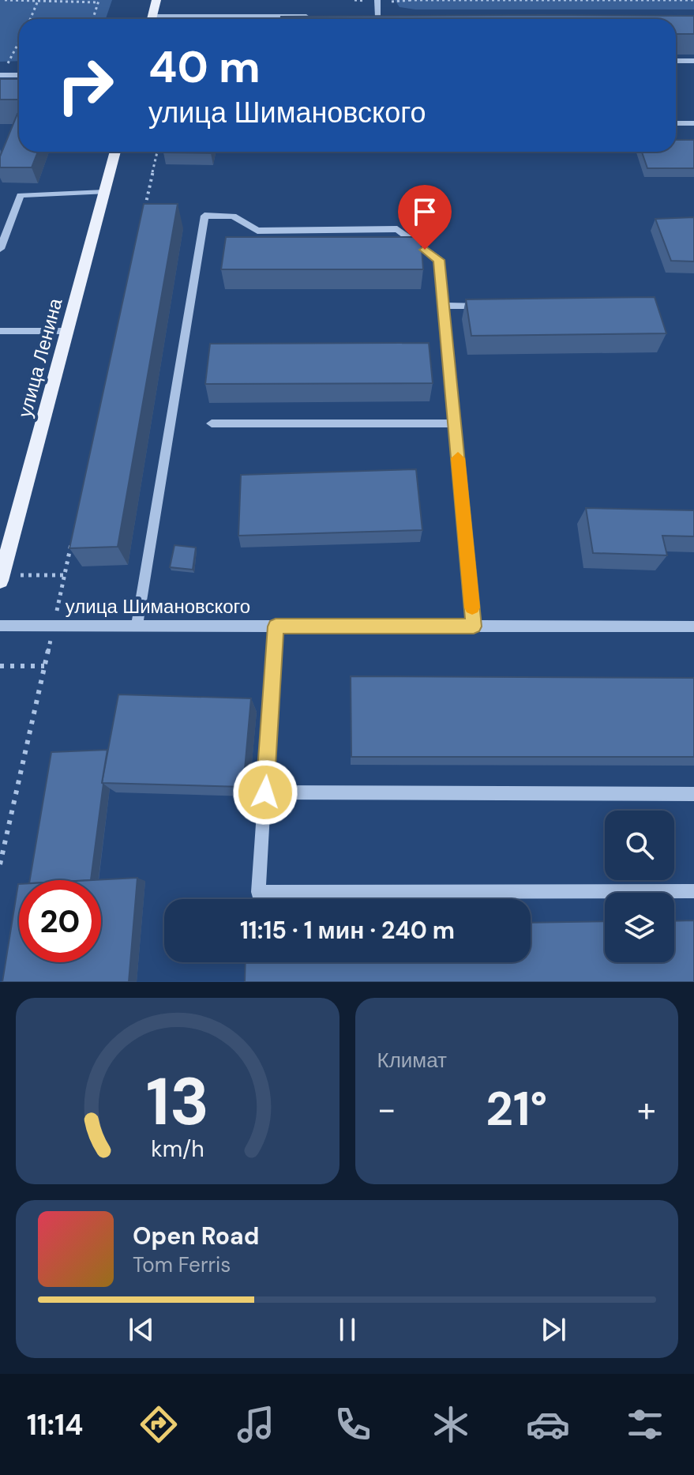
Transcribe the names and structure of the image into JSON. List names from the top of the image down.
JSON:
{
  "streets": {
    "main road": ["улица Ленина"],
    "street": ["улица Шимановского"]
  },
  "page": {
    "turn": ["40 m", "улица Шимановского"],
    "limit": "20",
    "trip": "11:15 · 1 мин · 240 m",
    "tile": "Климат",
    "heat": ["−", "21°", "+"],
    "song": ["Open Road", "Tom Ferris"],
    "tabs": "11:14",
    "gauge": ["13", "km/h"]
  }
}
